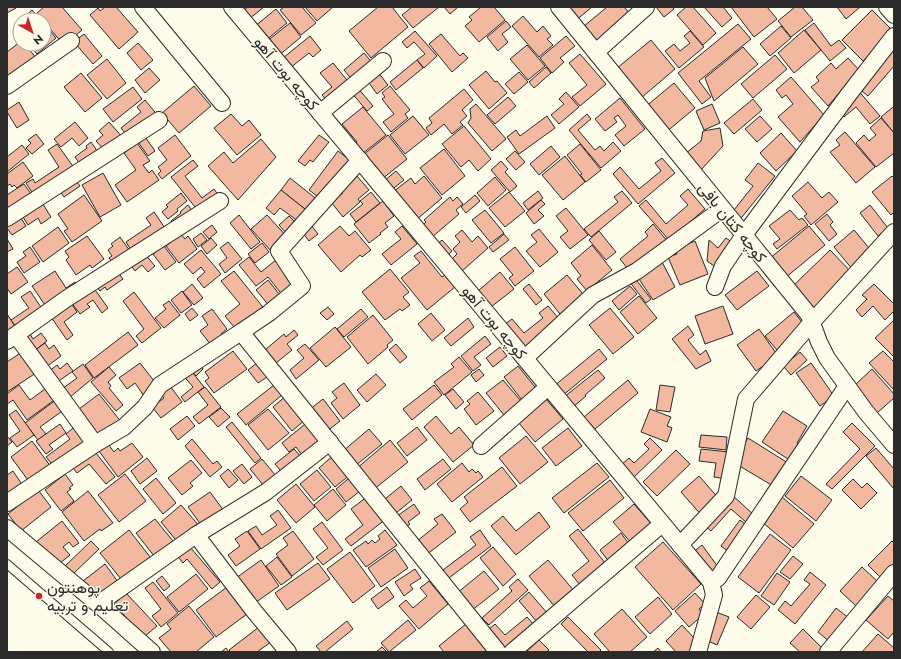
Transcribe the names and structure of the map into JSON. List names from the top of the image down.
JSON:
{
  "streets": {
    "street": ["کوچه بوت آهو", "کوچه کتان بافی"]
  },
  "places": ["پوهنتون تعلیم و تربیه"],
  "north": "bottom right"
}
